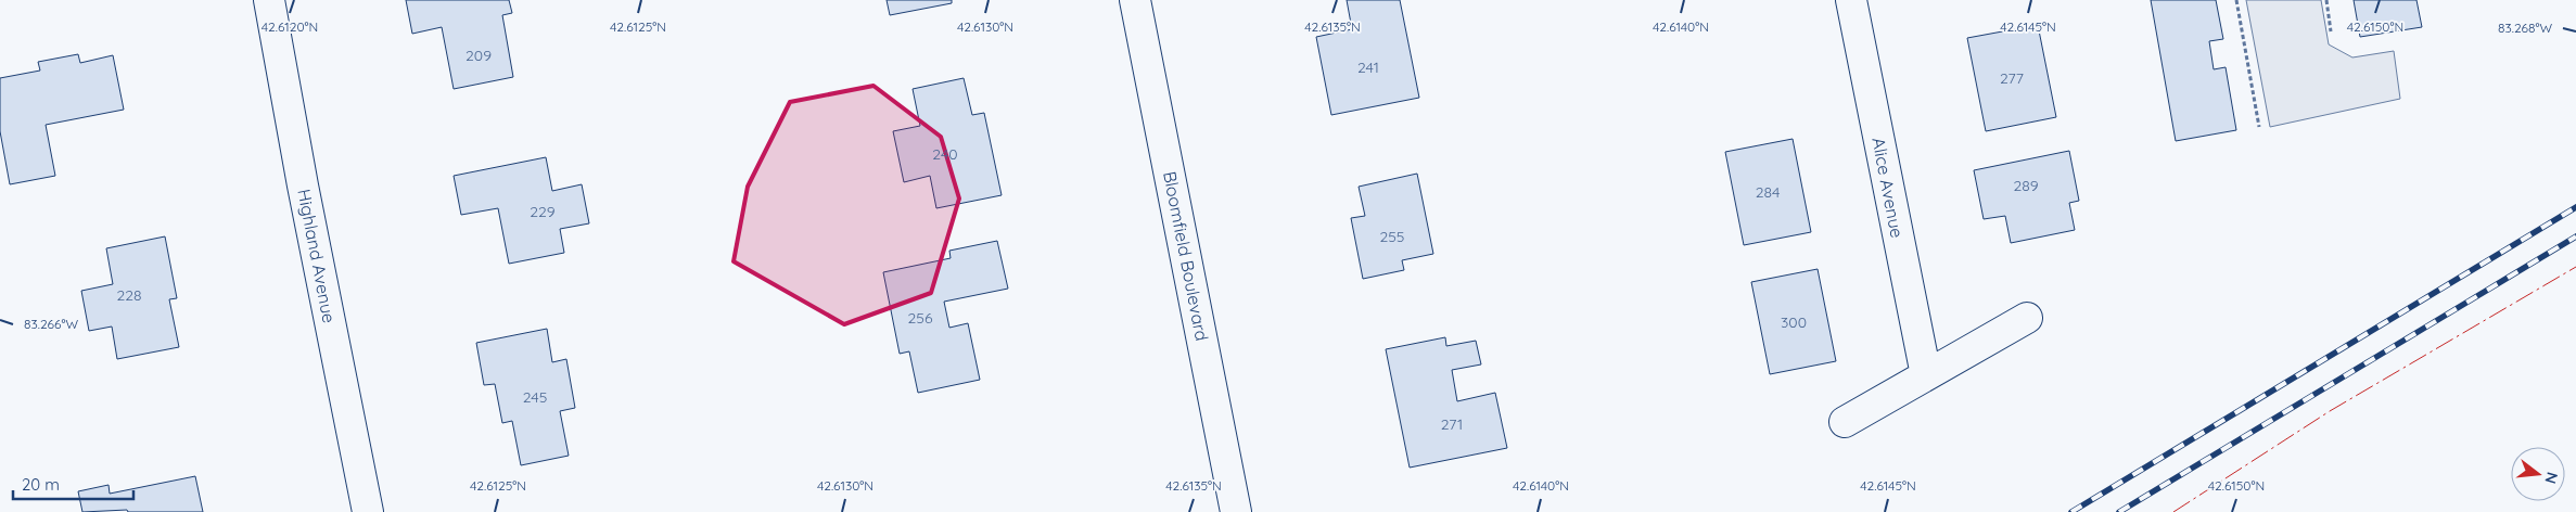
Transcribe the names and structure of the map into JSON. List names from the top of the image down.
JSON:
{
  "streets": {
    "street": ["Alice Avenue", "Highland Avenue", "Bloomfield Boulevard"]
  },
  "house_numbers": [
    "209",
    "241",
    "277",
    "240",
    "289",
    "284",
    "229",
    "255",
    "228",
    "256",
    "300",
    "245",
    "271"
  ],
  "scale_bar": "20 m",
  "north": "right",
  "coordinates": [
    "42.6120°N",
    "42.6125°N",
    "42.6130°N",
    "42.6135°N",
    "42.6140°N",
    "42.6145°N",
    "42.6150°N",
    "83.268°W",
    "83.266°W"
  ]
}
